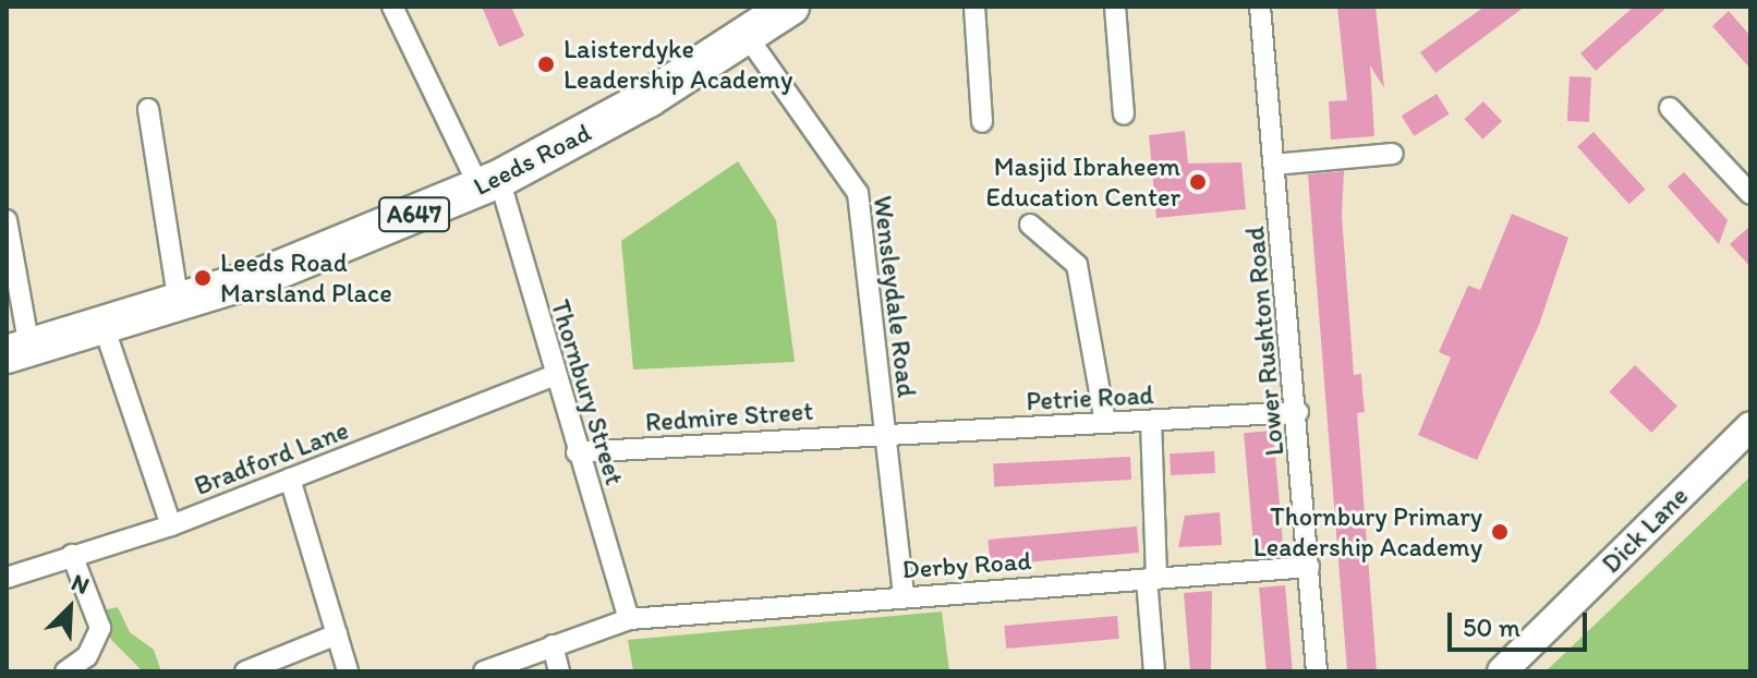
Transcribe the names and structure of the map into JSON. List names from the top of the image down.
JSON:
{
  "streets": {
    "highway": ["Leeds Road", "A647"],
    "street": [
      "Wensleydale Road",
      "Lower Rushton Road",
      "Thornbury Street",
      "Petrie Road",
      "Redmire Street",
      "Bradford Lane",
      "Dick Lane",
      "Derby Road"
    ]
  },
  "crossings": [
    ["Leeds Road", "Wensleydale Road"],
    ["Leeds Road", "Thornbury Street"],
    ["Wensleydale Road", "Petrie Road"],
    ["Wensleydale Road", "Redmire Street"],
    ["Wensleydale Road", "Derby Road"],
    ["Lower Rushton Road", "Petrie Road"],
    ["Lower Rushton Road", "Derby Road"],
    ["Thornbury Street", "Redmire Street"],
    ["Thornbury Street", "Bradford Lane"],
    ["Thornbury Street", "Derby Road"],
    ["Petrie Road", "Redmire Street"]
  ],
  "places": [
    "Laisterdyke Leadership Academy",
    "Masjid Ibraheem Education Center",
    "Leeds Road Marsland Place",
    "Thornbury Primary Leadership Academy"
  ],
  "scale_bar": "50 m",
  "north": "top right"
}
